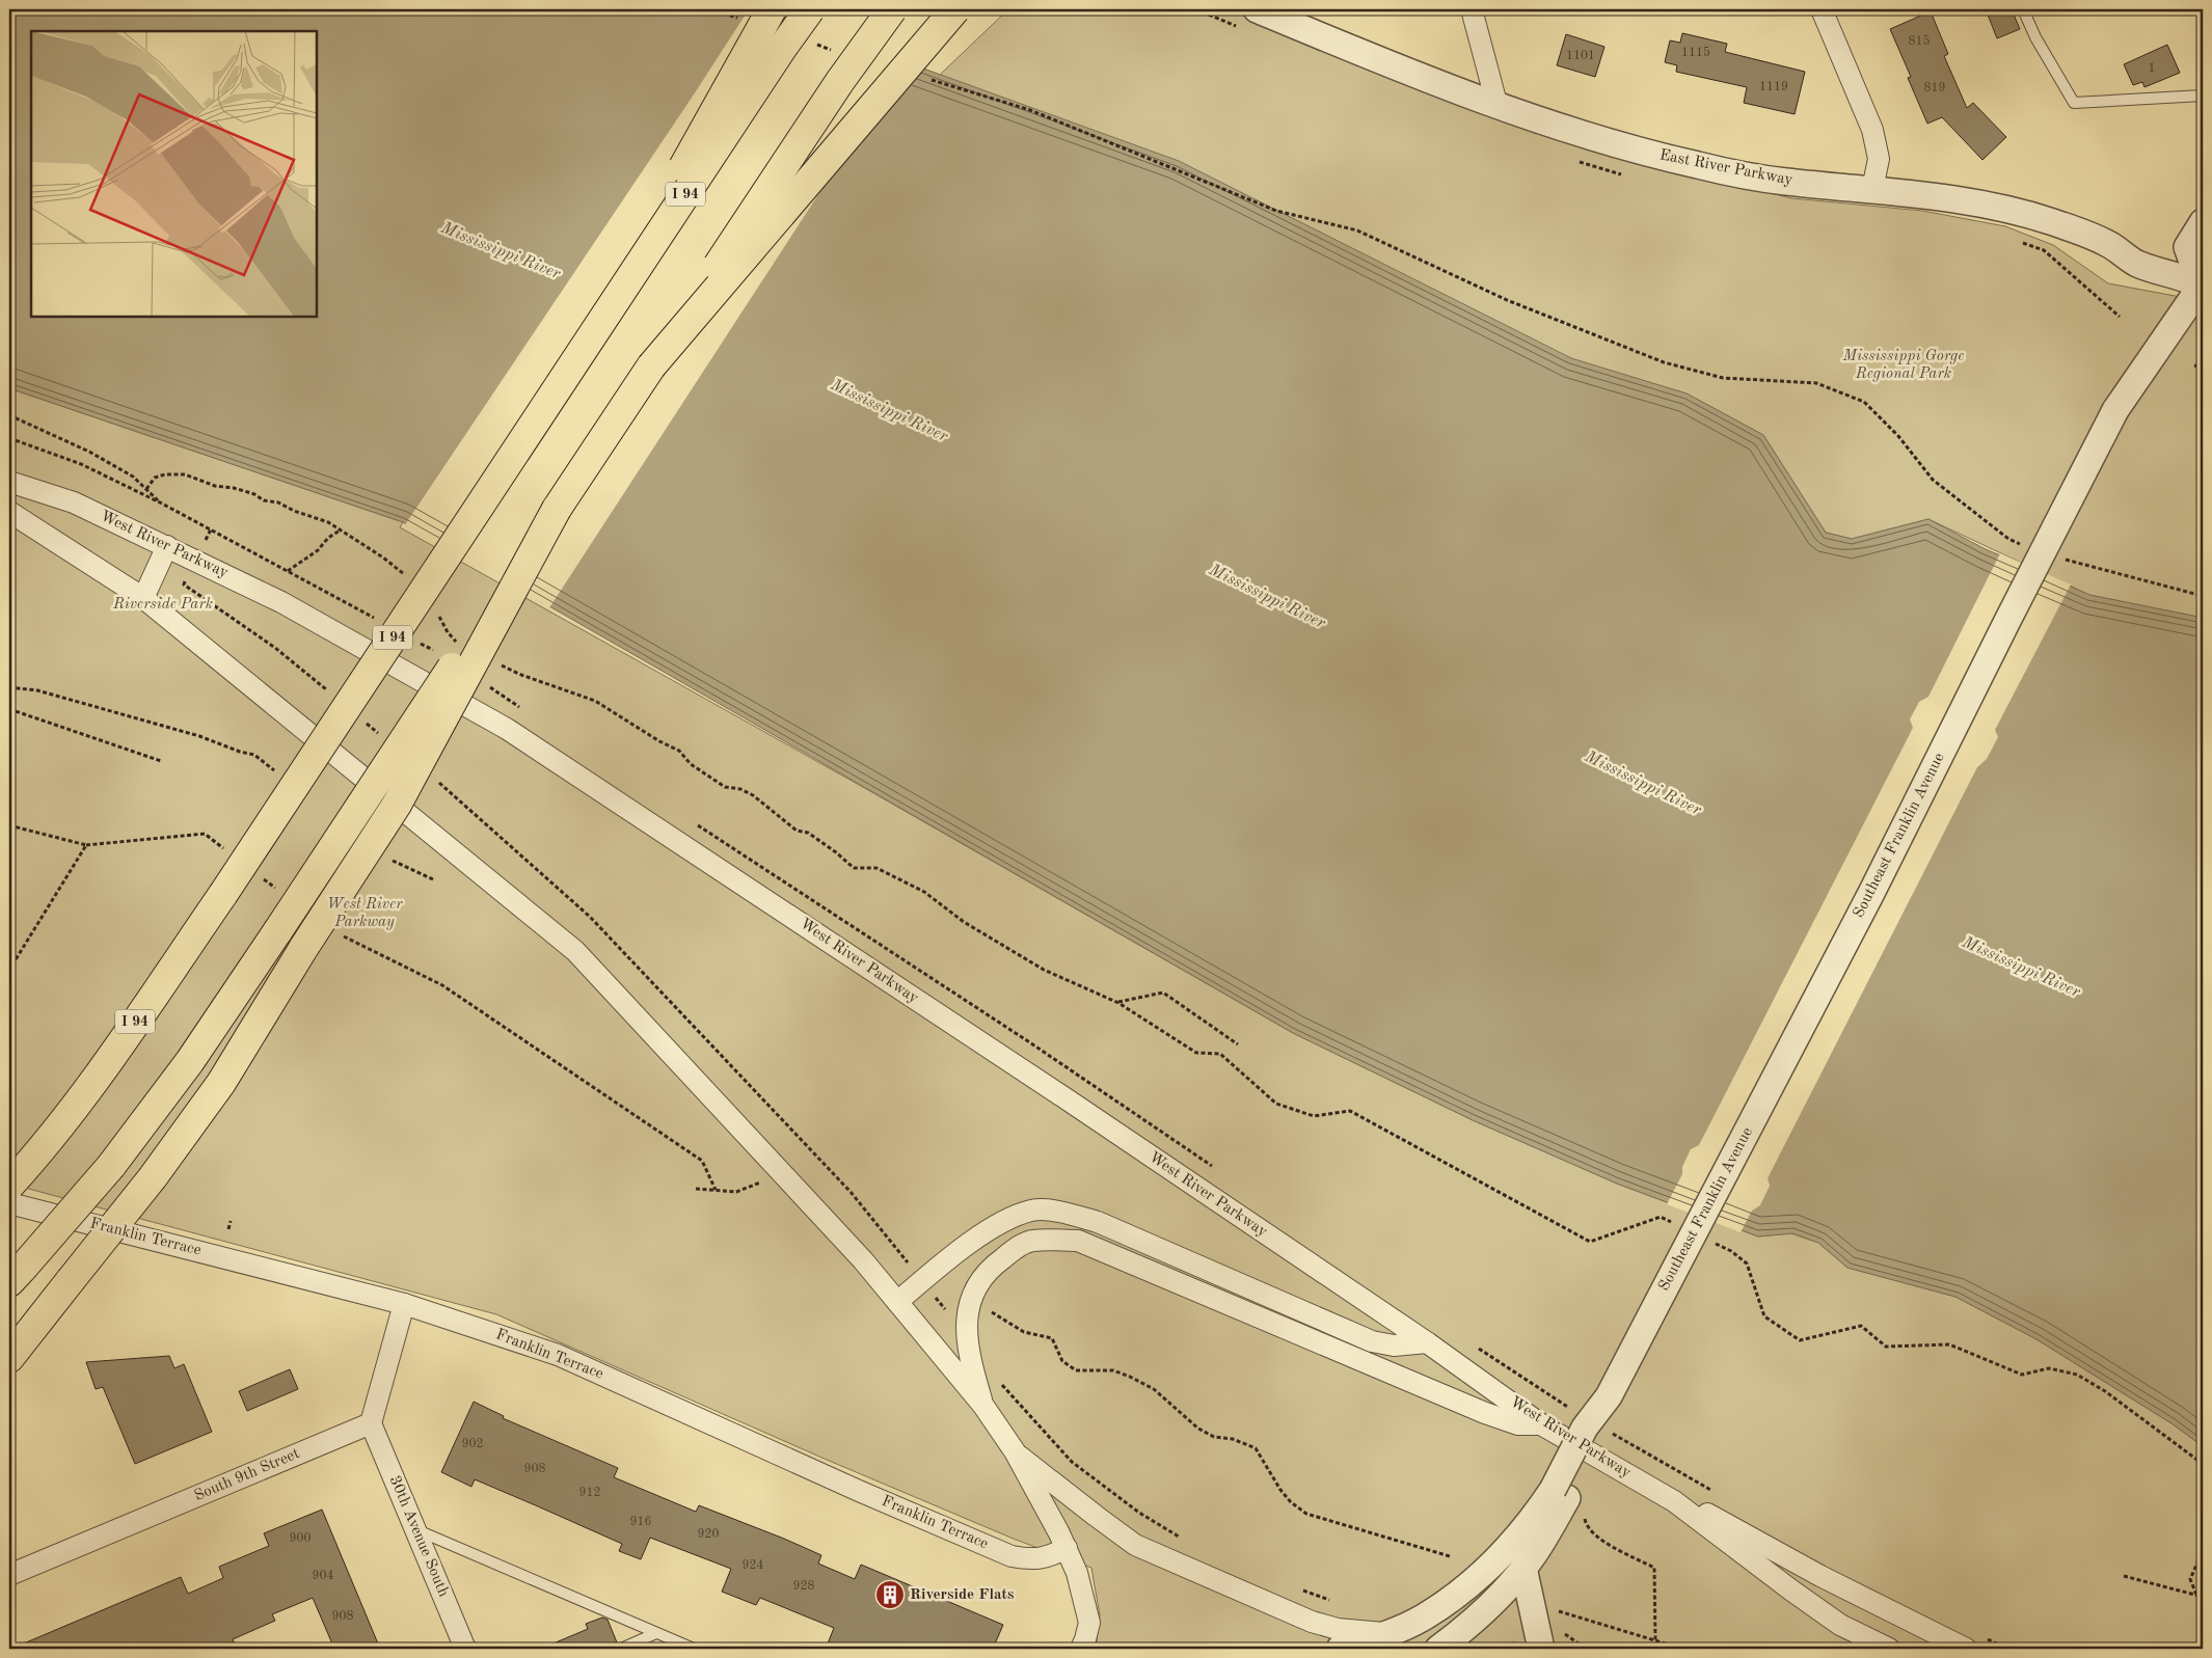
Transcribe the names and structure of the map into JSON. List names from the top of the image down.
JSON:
{
  "streets": {
    "highway": ["I 94"],
    "street": [
      "East River Parkway",
      "West River Parkway",
      "Southeast Franklin Avenue",
      "Franklin Terrace",
      "South 9th Street",
      "30th Avenue South"
    ]
  },
  "crossings": [
    ["East River Parkway", "Southeast Franklin Avenue"],
    ["South 9th Street", "30th Avenue South"]
  ],
  "water": ["Mississippi River"],
  "parks": ["Mississippi Gorge Regional Park", "Riverside Park", "West River Parkway"],
  "places": {
    "building": ["Riverside Flats"]
  },
  "house_numbers": [
    "815",
    "1115",
    "1101",
    "1",
    "1119",
    "819",
    "902",
    "908",
    "912",
    "916",
    "920",
    "900",
    "924",
    "904",
    "928",
    "908"
  ]
}
